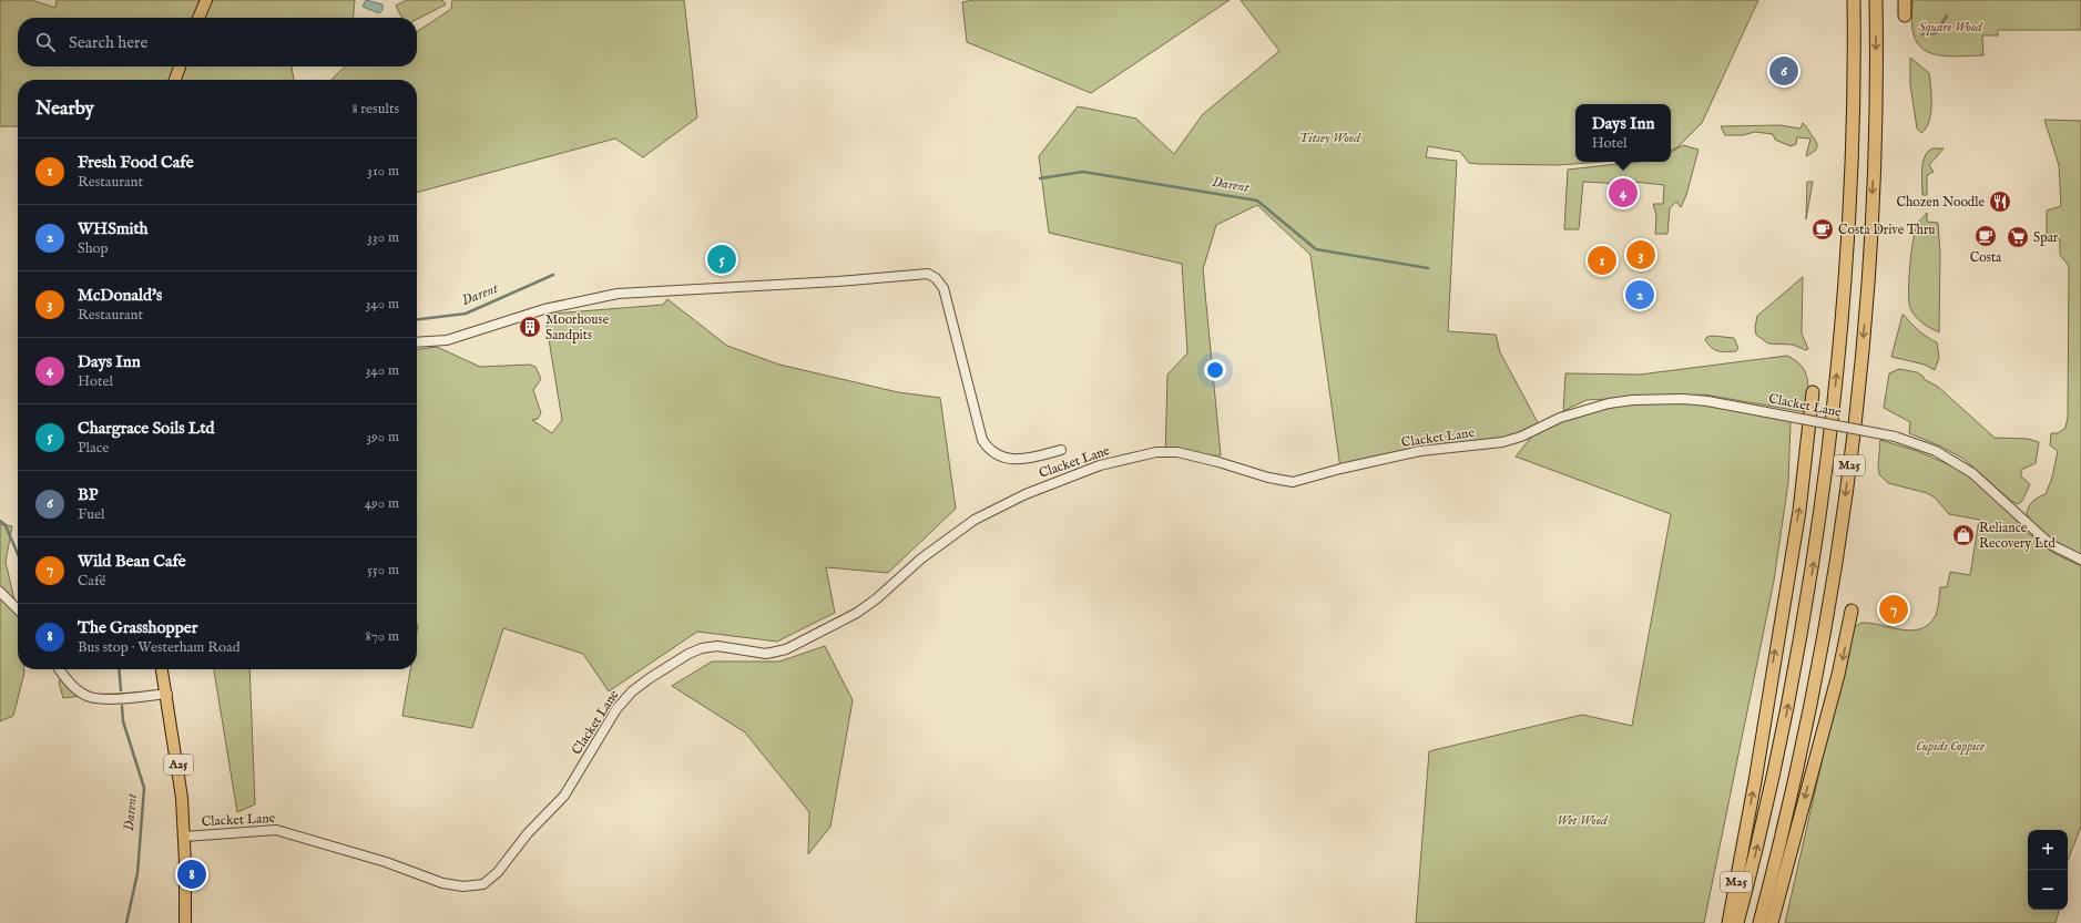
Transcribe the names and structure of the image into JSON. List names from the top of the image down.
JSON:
{
  "streets": {
    "highway": ["M25"],
    "main road": ["A25"],
    "street": ["Clacket Lane"]
  },
  "crossings": [
    ["Clacket Lane", "A25"]
  ],
  "water": ["Darent"],
  "parks": [
    "Square Wood",
    "Titsey Wood",
    "Cupids Coppice",
    "Wet Wood"
  ],
  "places": {
    "restaurant": ["Chozen Noodle"],
    "cafe": ["Costa Drive Thru", "Costa"],
    "supermarket": ["Spar"],
    "building": ["Moorhouse Sandpits"],
    "shop": ["Reliance Recovery Ltd"]
  },
  "page": {
    "search": "Search here",
    "pins": [
      "6",
      "4",
      "3",
      "5",
      "1",
      "2",
      "7",
      "8"
    ],
    "heading": ["Nearby", "8 results"],
    "popup": ["Days Inn", "Hotel"],
    "list": [
      {
        "mark": "1",
        "name": "Fresh Food Cafe",
        "note": "Restaurant",
        "value": "310 m"
      },
      {
        "mark": "2",
        "name": "WHSmith",
        "note": "Shop",
        "value": "330 m"
      },
      {
        "mark": "3",
        "name": "McDonald's",
        "note": "Restaurant",
        "value": "340 m"
      },
      {
        "mark": "4",
        "name": "Days Inn",
        "note": "Hotel",
        "value": "340 m"
      },
      {
        "mark": "5",
        "name": "Chargrace Soils Ltd",
        "note": "Place",
        "value": "390 m"
      },
      {
        "mark": "6",
        "name": "BP",
        "note": "Fuel",
        "value": "490 m"
      },
      {
        "mark": "7",
        "name": "Wild Bean Cafe",
        "note": "Café",
        "value": "550 m"
      },
      {
        "mark": "8",
        "name": "The Grasshopper",
        "note": "Bus stop · Westerham Road",
        "value": "870 m"
      }
    ],
    "map_buttons": ["+", "−"]
  }
}
